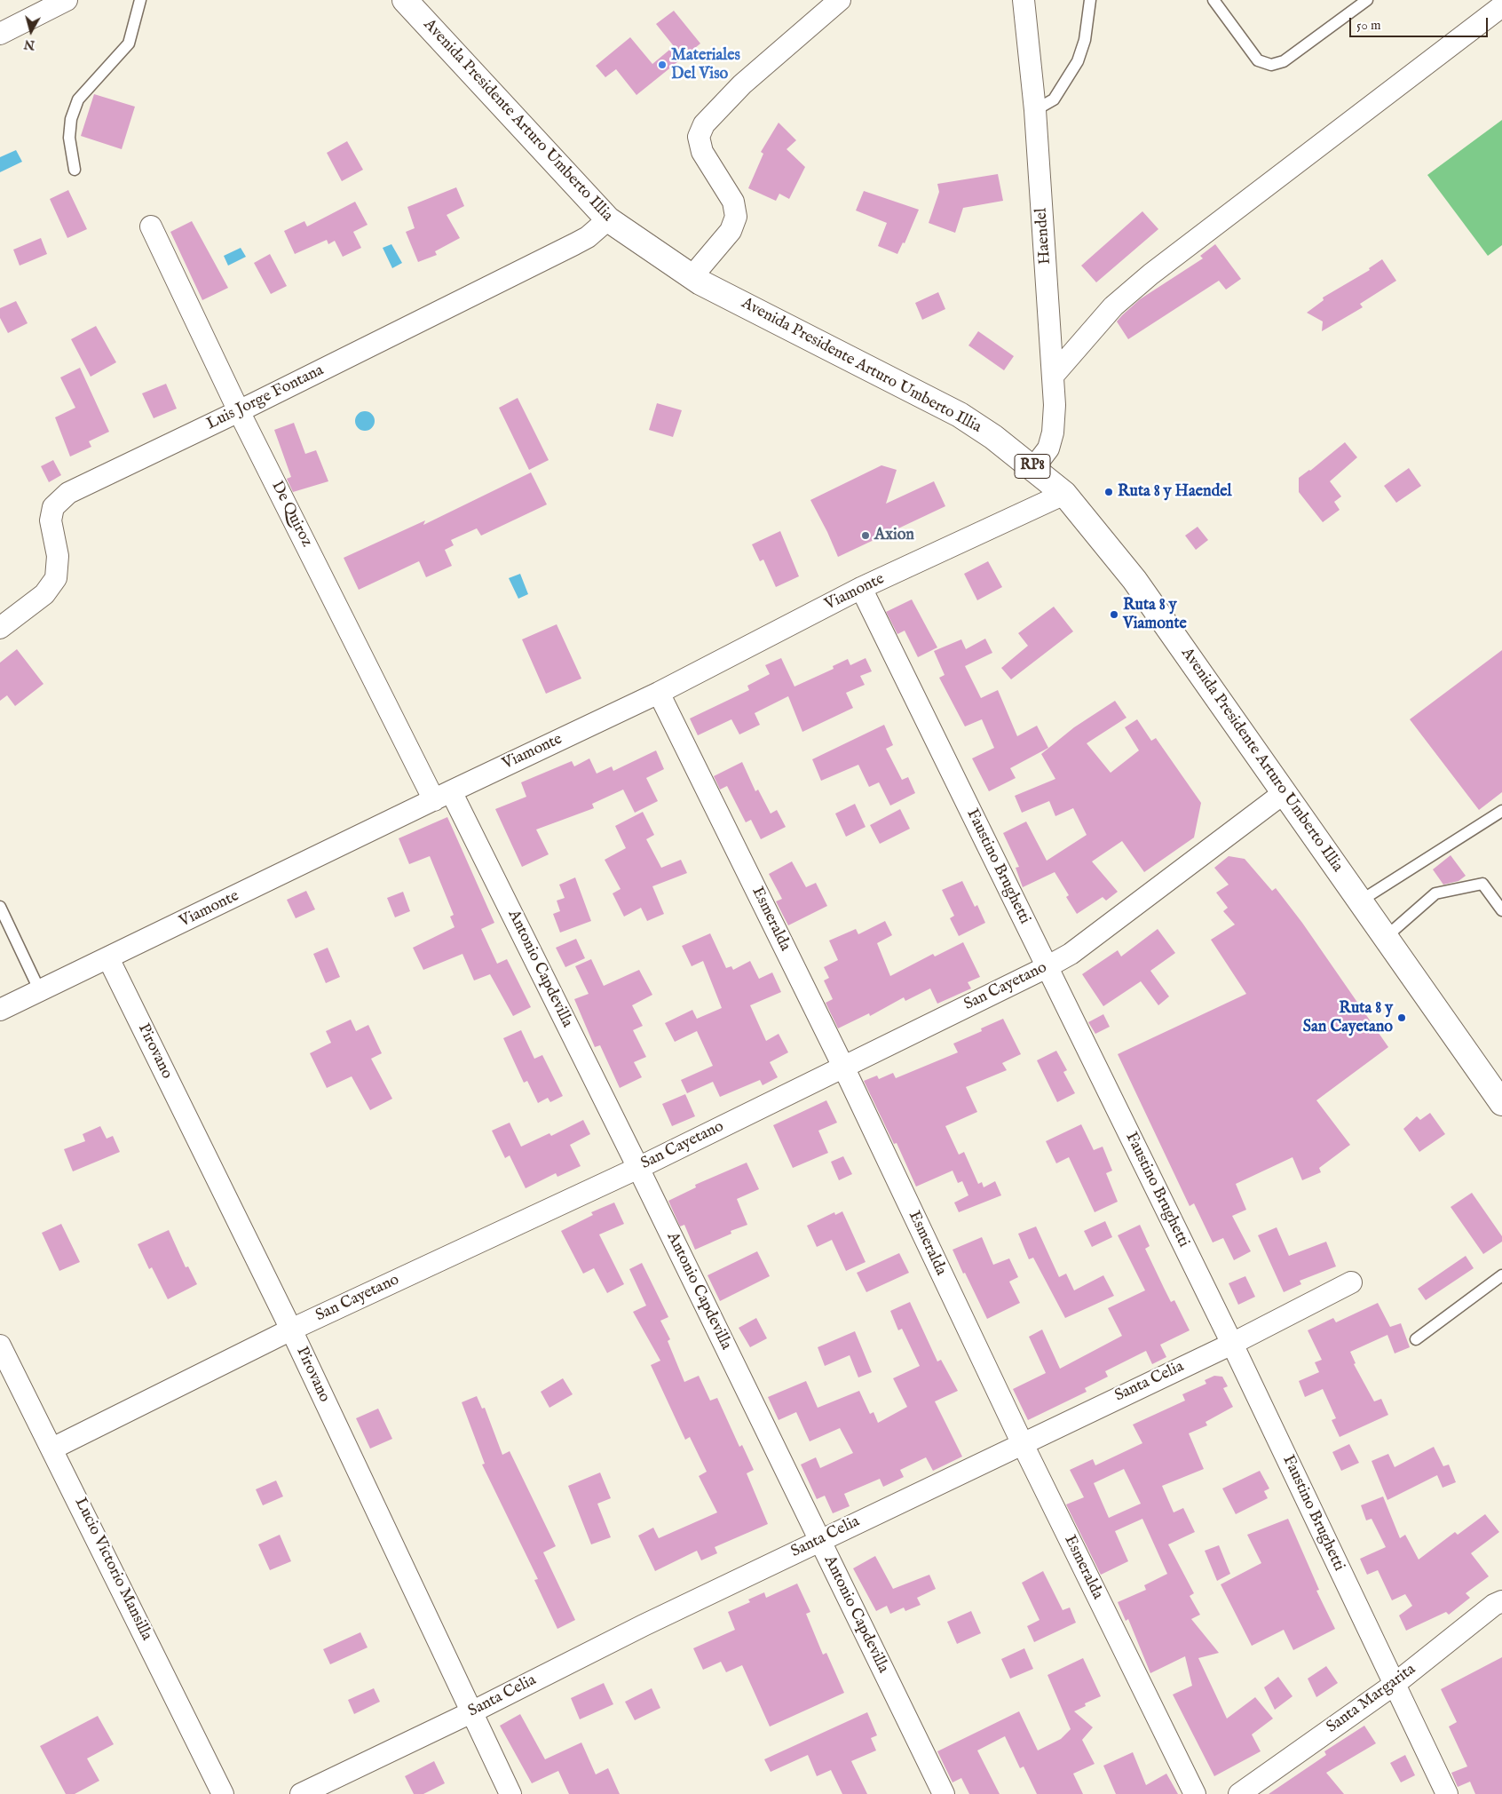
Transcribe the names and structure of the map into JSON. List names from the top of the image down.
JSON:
{
  "streets": {
    "main road": ["Avenida Presidente Arturo Umberto Illia", "RP8"],
    "street": [
      "Haendel",
      "Luis Jorge Fontana",
      "De Quiroz",
      "Viamonte",
      "Faustino Brughetti",
      "Esmeralda",
      "Antonio Capdevilla",
      "San Cayetano",
      "Pirovano",
      "Santa Celia",
      "Lucio Victorio Mansilla",
      "Santa Margarita"
    ]
  },
  "crossings": [
    ["Avenida Presidente Arturo Umberto Illia", "Haendel"],
    ["Avenida Presidente Arturo Umberto Illia", "Luis Jorge Fontana"],
    ["Avenida Presidente Arturo Umberto Illia", "Viamonte"],
    ["Avenida Presidente Arturo Umberto Illia", "San Cayetano"],
    ["Luis Jorge Fontana", "De Quiroz"],
    ["De Quiroz", "Viamonte"],
    ["De Quiroz", "Antonio Capdevilla"],
    ["Viamonte", "Faustino Brughetti"],
    ["Viamonte", "Esmeralda"],
    ["Viamonte", "Antonio Capdevilla"],
    ["Viamonte", "Pirovano"],
    ["Faustino Brughetti", "San Cayetano"],
    ["Faustino Brughetti", "Santa Celia"],
    ["Faustino Brughetti", "Santa Margarita"],
    ["Esmeralda", "San Cayetano"],
    ["Esmeralda", "Santa Celia"],
    ["Antonio Capdevilla", "San Cayetano"],
    ["Antonio Capdevilla", "Santa Celia"],
    ["San Cayetano", "Pirovano"],
    ["San Cayetano", "Lucio Victorio Mansilla"],
    ["Pirovano", "Santa Celia"]
  ],
  "places": [
    "Materiales Del Viso",
    "Ruta 8 y Haendel",
    "Axion",
    "Ruta 8 y Viamonte",
    "Ruta 8 y San Cayetano"
  ],
  "scale_bar": "50 m",
  "north": "bottom"
}
